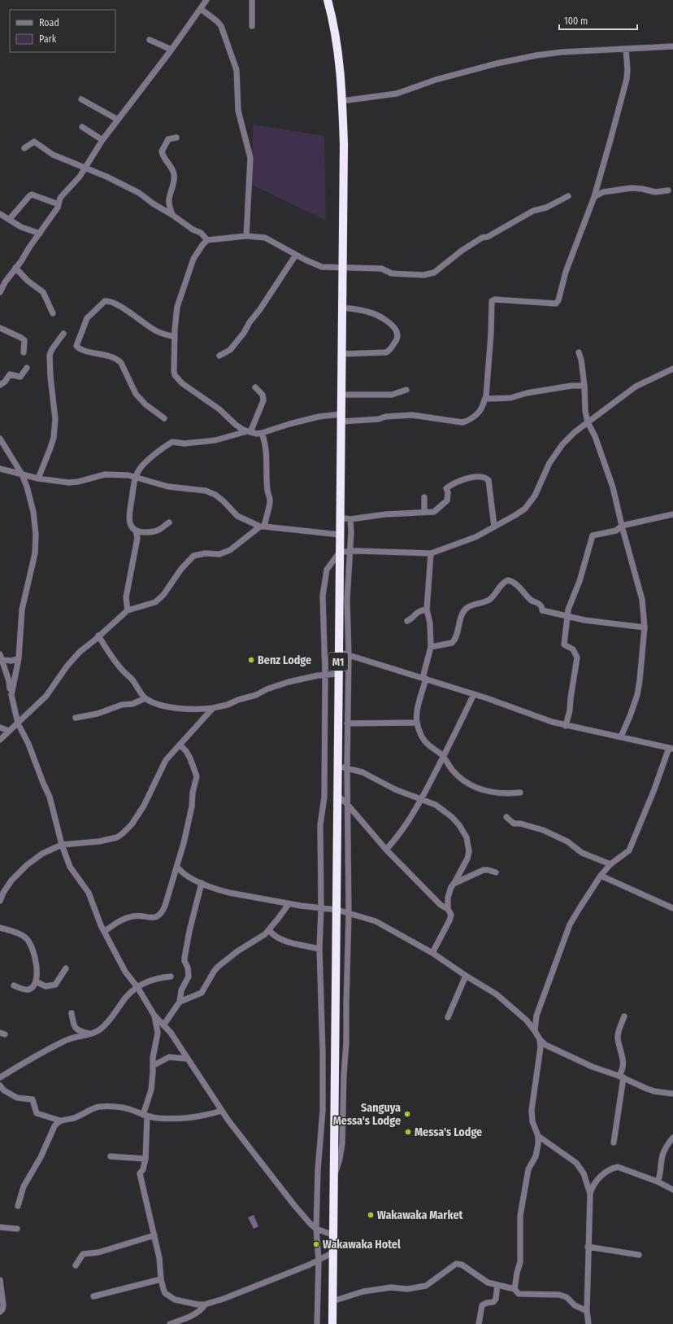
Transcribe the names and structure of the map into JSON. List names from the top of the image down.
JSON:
{
  "streets": {
    "highway": ["M1"]
  },
  "places": [
    "Benz Lodge",
    "Sanguya Messa's Lodge",
    "Messa's Lodge",
    "Wakawaka Market",
    "Wakawaka Hotel"
  ],
  "legend": ["Road", "Park"],
  "scale_bar": "100 m"
}
